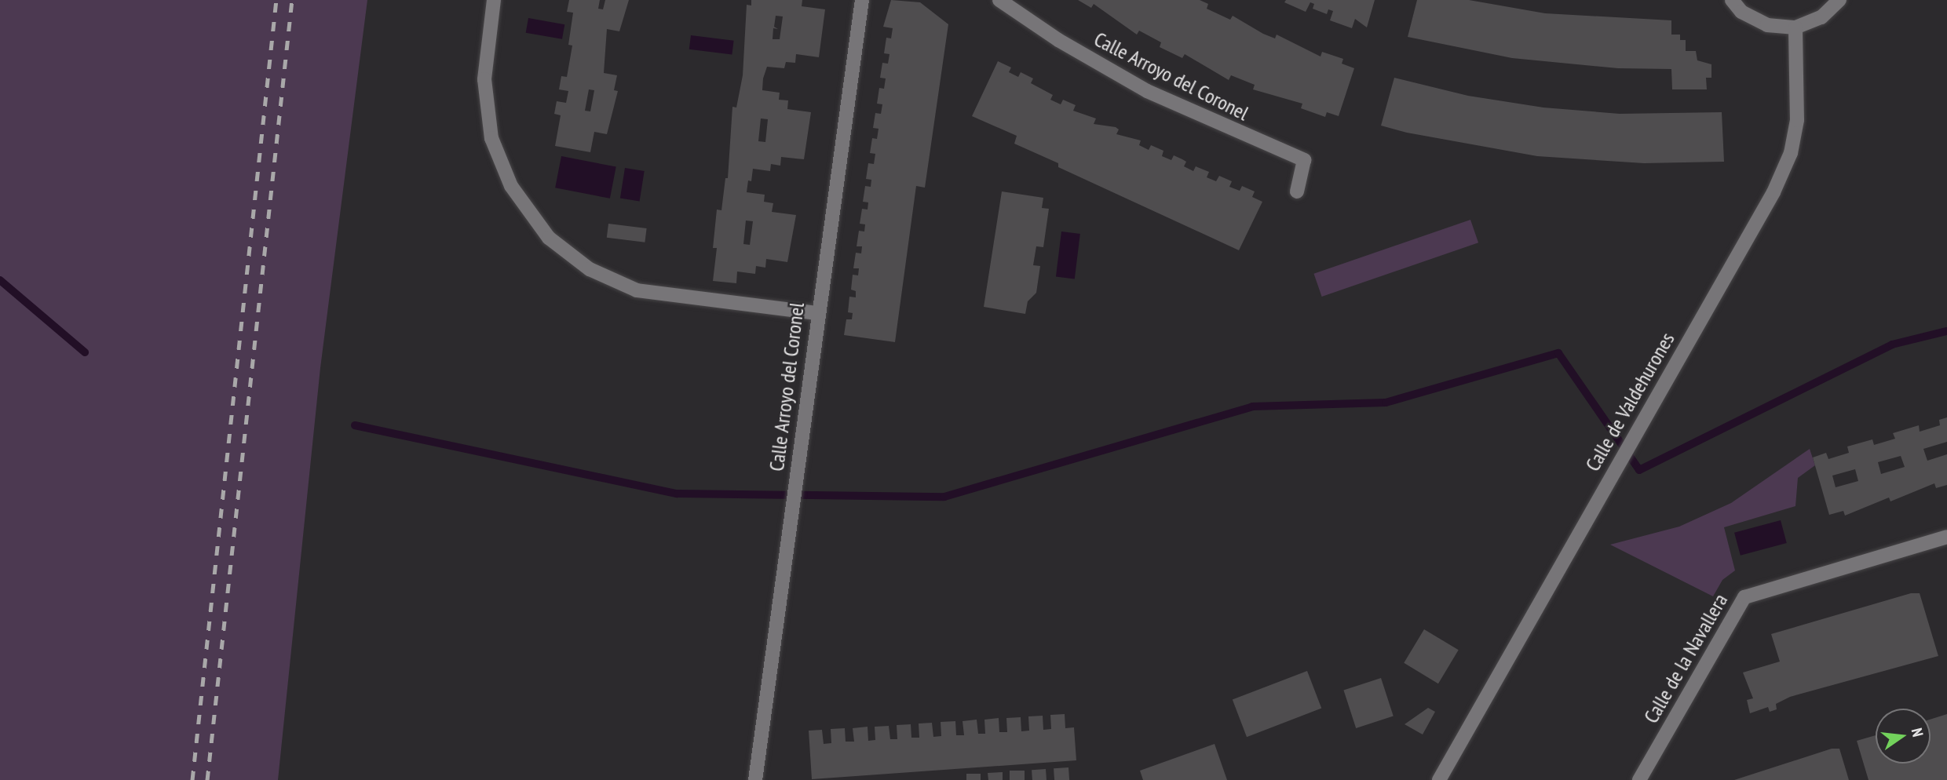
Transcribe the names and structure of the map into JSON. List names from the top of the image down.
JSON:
{
  "streets": {
    "street": ["Calle Arroyo del Coronel", "Calle de Valdehurones", "Calle de la Navallera"]
  },
  "north": "right"
}
